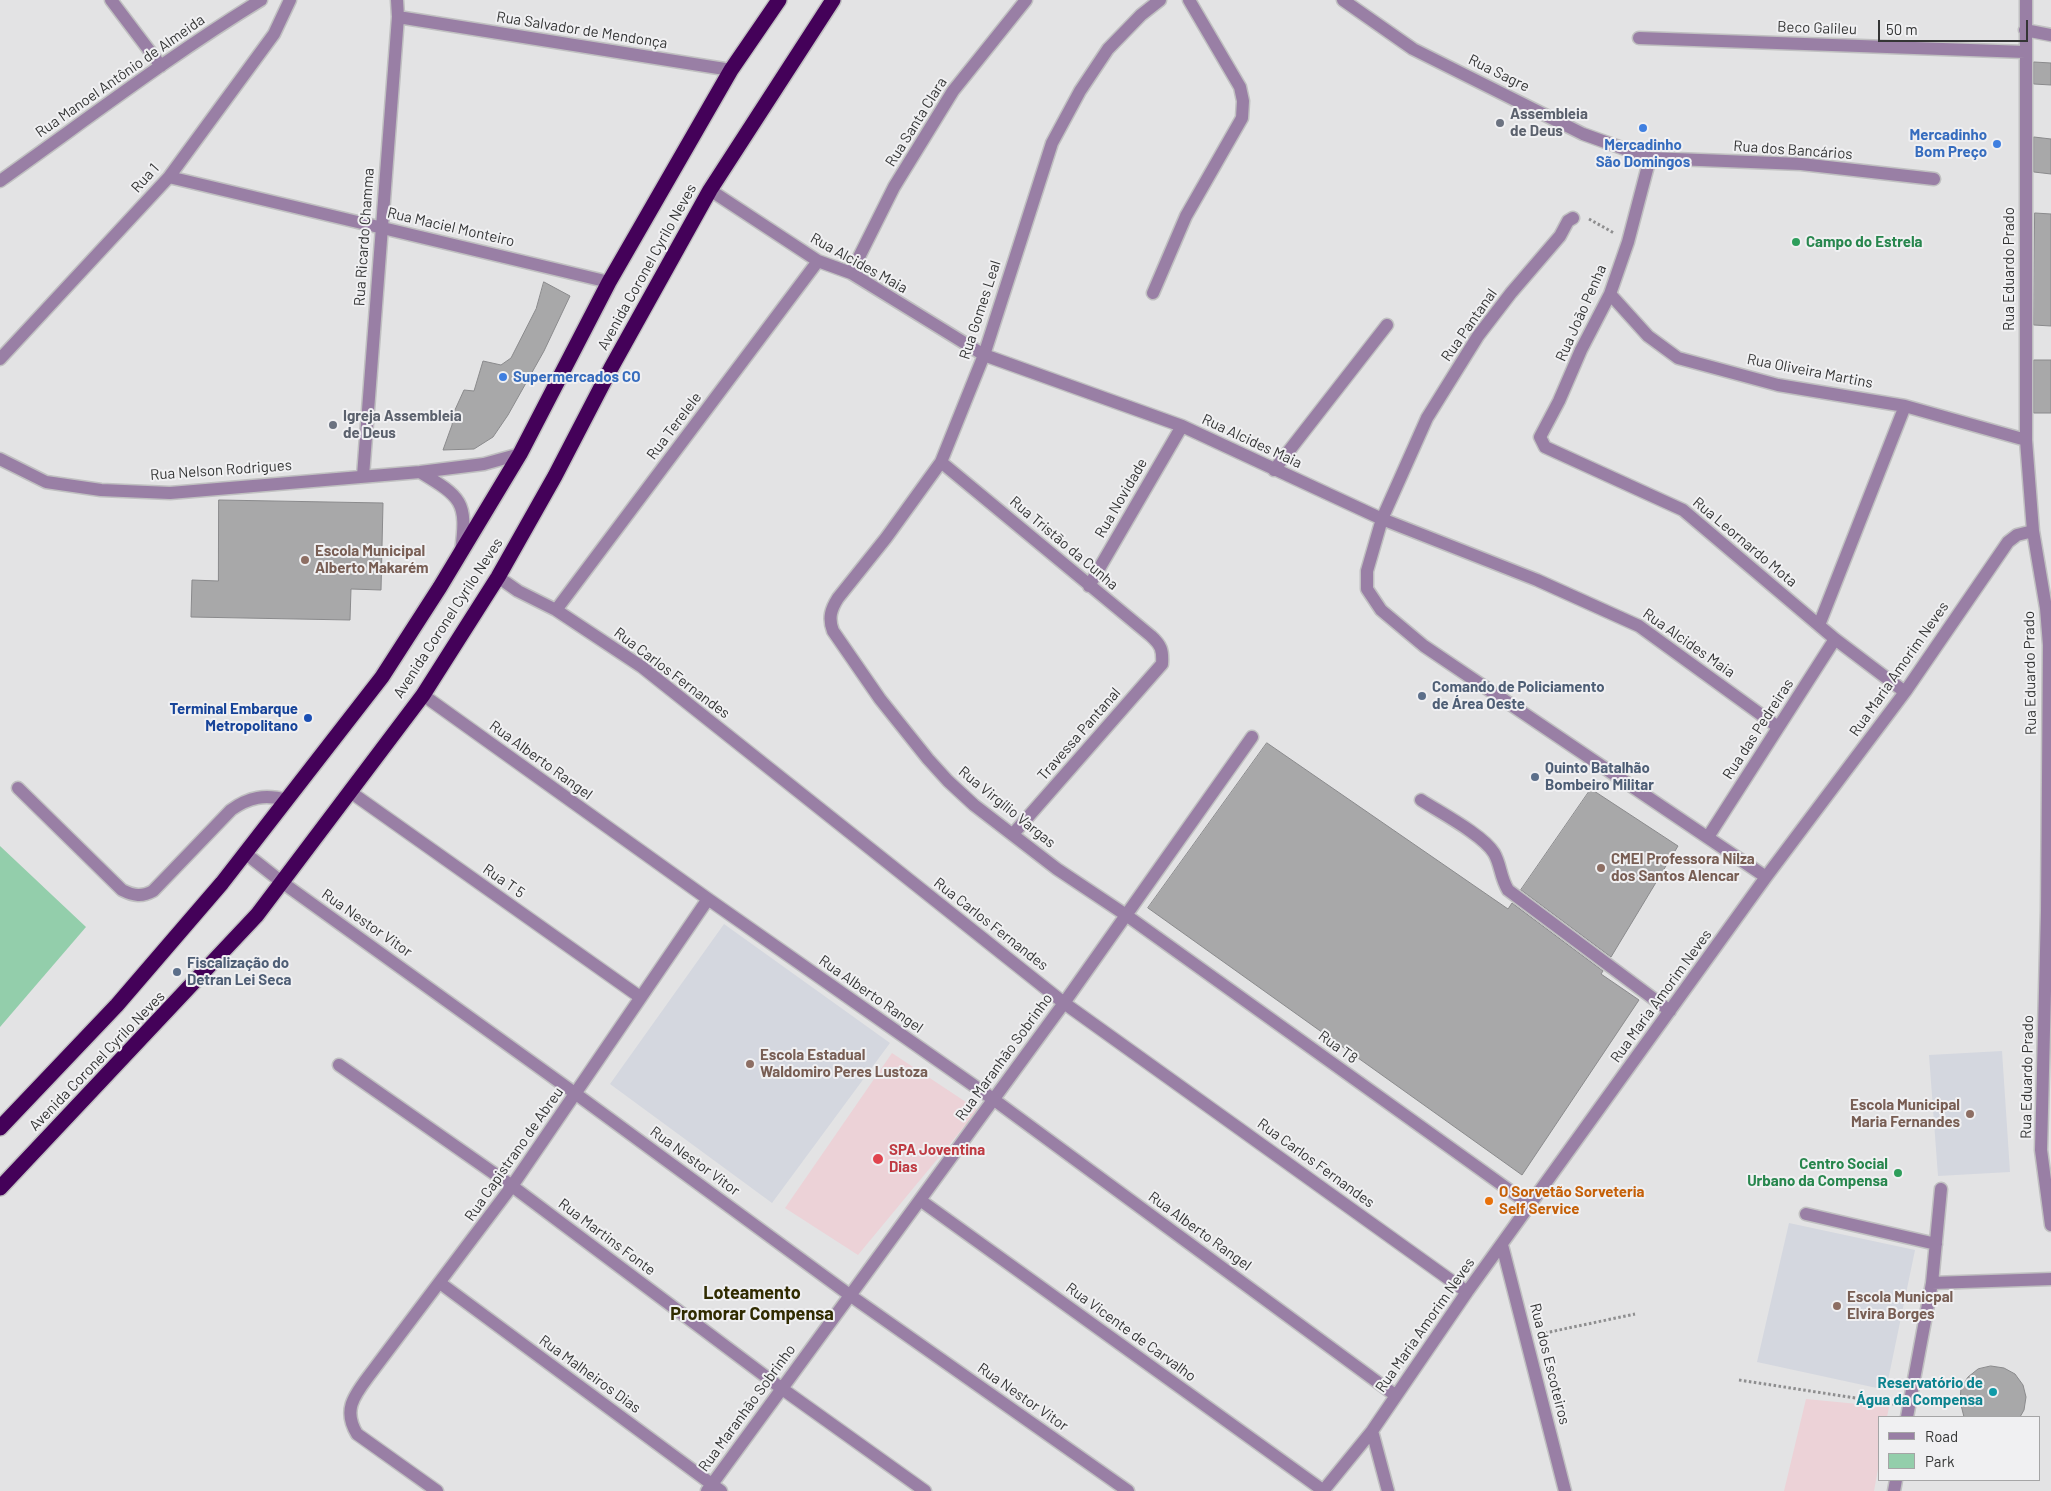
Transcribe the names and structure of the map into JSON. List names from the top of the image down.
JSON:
{
  "streets": {
    "highway": ["Avenida Coronel Cyrilo Neves"],
    "street": [
      "Beco Galileu",
      "Rua Salvador de Mendonça",
      "Rua Sagre",
      "Rua Manoel Antônio de Almeida",
      "Rua Santa Clara",
      "Rua dos Bancários",
      "Rua 1",
      "Rua Maciel Monteiro",
      "Rua Ricardo Chamma",
      "Rua Alcides Maia",
      "Rua Eduardo Prado",
      "Rua Gomes Leal",
      "Rua João Penha",
      "Rua Pantanal",
      "Rua Oliveira Martins",
      "Rua Terelele",
      "Rua Nelson Rodrigues",
      "Rua Novidade",
      "Rua Leornardo Mota",
      "Rua Tristão da Cunha",
      "Rua Maria Amorim Neves",
      "Rua Carlos Fernandes",
      "Rua das Pedreiras",
      "Travessa Pantanal",
      "Rua Alberto Rangel",
      "Rua Virgílio Vargas",
      "Rua T 5",
      "Rua Nestor Vitor",
      "Rua T8",
      "Rua Maranhão Sobrinho",
      "Rua Capistrano de Abreu",
      "Rua Martins Fonte",
      "Rua Vicente de Carvalho",
      "Rua dos Escoteiros",
      "Rua Malheiros Dias"
    ]
  },
  "crossings": [
    ["Beco Galileu", "Rua Eduardo Prado"],
    ["Rua Salvador de Mendonça", "Rua Ricardo Chamma"],
    ["Rua Salvador de Mendonça", "Avenida Coronel Cyrilo Neves"],
    ["Rua Sagre", "Rua dos Bancários"],
    ["Rua Sagre", "Rua João Penha"],
    ["Rua Santa Clara", "Rua Alcides Maia"],
    ["Rua dos Bancários", "Rua João Penha"],
    ["Rua 1", "Rua Maciel Monteiro"],
    ["Rua Maciel Monteiro", "Rua Ricardo Chamma"],
    ["Rua Maciel Monteiro", "Avenida Coronel Cyrilo Neves"],
    ["Rua Ricardo Chamma", "Rua Nelson Rodrigues"],
    ["Rua Alcides Maia", "Avenida Coronel Cyrilo Neves"],
    ["Rua Alcides Maia", "Rua Gomes Leal"],
    ["Rua Alcides Maia", "Rua Pantanal"],
    ["Rua Alcides Maia", "Rua Terelele"],
    ["Rua Alcides Maia", "Rua Novidade"],
    ["Rua Alcides Maia", "Rua das Pedreiras"],
    ["Avenida Coronel Cyrilo Neves", "Rua Nelson Rodrigues"],
    ["Avenida Coronel Cyrilo Neves", "Rua Carlos Fernandes"],
    ["Avenida Coronel Cyrilo Neves", "Rua Alberto Rangel"],
    ["Avenida Coronel Cyrilo Neves", "Rua T 5"],
    ["Avenida Coronel Cyrilo Neves", "Rua Nestor Vitor"],
    ["Rua Eduardo Prado", "Rua Oliveira Martins"],
    ["Rua Eduardo Prado", "Rua Maria Amorim Neves"],
    ["Rua Gomes Leal", "Rua Tristão da Cunha"],
    ["Rua Gomes Leal", "Rua Virgílio Vargas"],
    ["Rua João Penha", "Rua Oliveira Martins"],
    ["Rua João Penha", "Rua Leornardo Mota"],
    ["Rua Pantanal", "Rua Maria Amorim Neves"],
    ["Rua Pantanal", "Rua das Pedreiras"],
    ["Rua Terelele", "Rua Carlos Fernandes"],
    ["Rua Novidade", "Rua Tristão da Cunha"],
    ["Rua Leornardo Mota", "Rua Maria Amorim Neves"],
    ["Rua Leornardo Mota", "Rua das Pedreiras"],
    ["Rua Tristão da Cunha", "Travessa Pantanal"],
    ["Rua Maria Amorim Neves", "Rua Carlos Fernandes"],
    ["Rua Maria Amorim Neves", "Rua Alberto Rangel"],
    ["Rua Maria Amorim Neves", "Rua T8"],
    ["Rua Maria Amorim Neves", "Rua Vicente de Carvalho"],
    ["Rua Maria Amorim Neves", "Rua dos Escoteiros"],
    ["Rua Carlos Fernandes", "Rua Maranhão Sobrinho"],
    ["Travessa Pantanal", "Rua Virgílio Vargas"],
    ["Rua Alberto Rangel", "Rua Maranhão Sobrinho"],
    ["Rua Alberto Rangel", "Rua Capistrano de Abreu"],
    ["Rua Virgílio Vargas", "Rua T8"],
    ["Rua Virgílio Vargas", "Rua Maranhão Sobrinho"],
    ["Rua T 5", "Rua Capistrano de Abreu"],
    ["Rua Nestor Vitor", "Rua Maranhão Sobrinho"],
    ["Rua Nestor Vitor", "Rua Capistrano de Abreu"],
    ["Rua T8", "Rua Maranhão Sobrinho"],
    ["Rua Maranhão Sobrinho", "Rua Martins Fonte"],
    ["Rua Maranhão Sobrinho", "Rua Vicente de Carvalho"],
    ["Rua Maranhão Sobrinho", "Rua Malheiros Dias"],
    ["Rua Capistrano de Abreu", "Rua Martins Fonte"],
    ["Rua Capistrano de Abreu", "Rua Malheiros Dias"]
  ],
  "districts": ["Loteamento Promorar Compensa"],
  "places": [
    "Assembleia de Deus",
    "Mercadinho São Domingos",
    "Mercadinho Bom Preço",
    "Campo do Estrela",
    "Supermercados CO",
    "Igreja Assembleia de Deus",
    "Escola Municipal Alberto Makarém",
    "Comando de Policiamento de Área Oeste",
    "Terminal Embarque Metropolitano",
    "Quinto Batalhão Bombeiro Militar",
    "CMEI Professora Nilza dos Santos Alencar",
    "Fiscalização do Detran Lei Seca",
    "Escola Estadual Waldomiro Peres Lustoza",
    "Escola Municipal Maria Fernandes",
    "SPA Joventina Dias",
    "Centro Social Urbano da Compensa",
    "O Sorvetão Sorveteria Self Service",
    "Escola Municpal Elvira Borges",
    "Reservatório de Água da Compensa"
  ],
  "legend": ["Road", "Park"],
  "scale_bar": "50 m"
}
